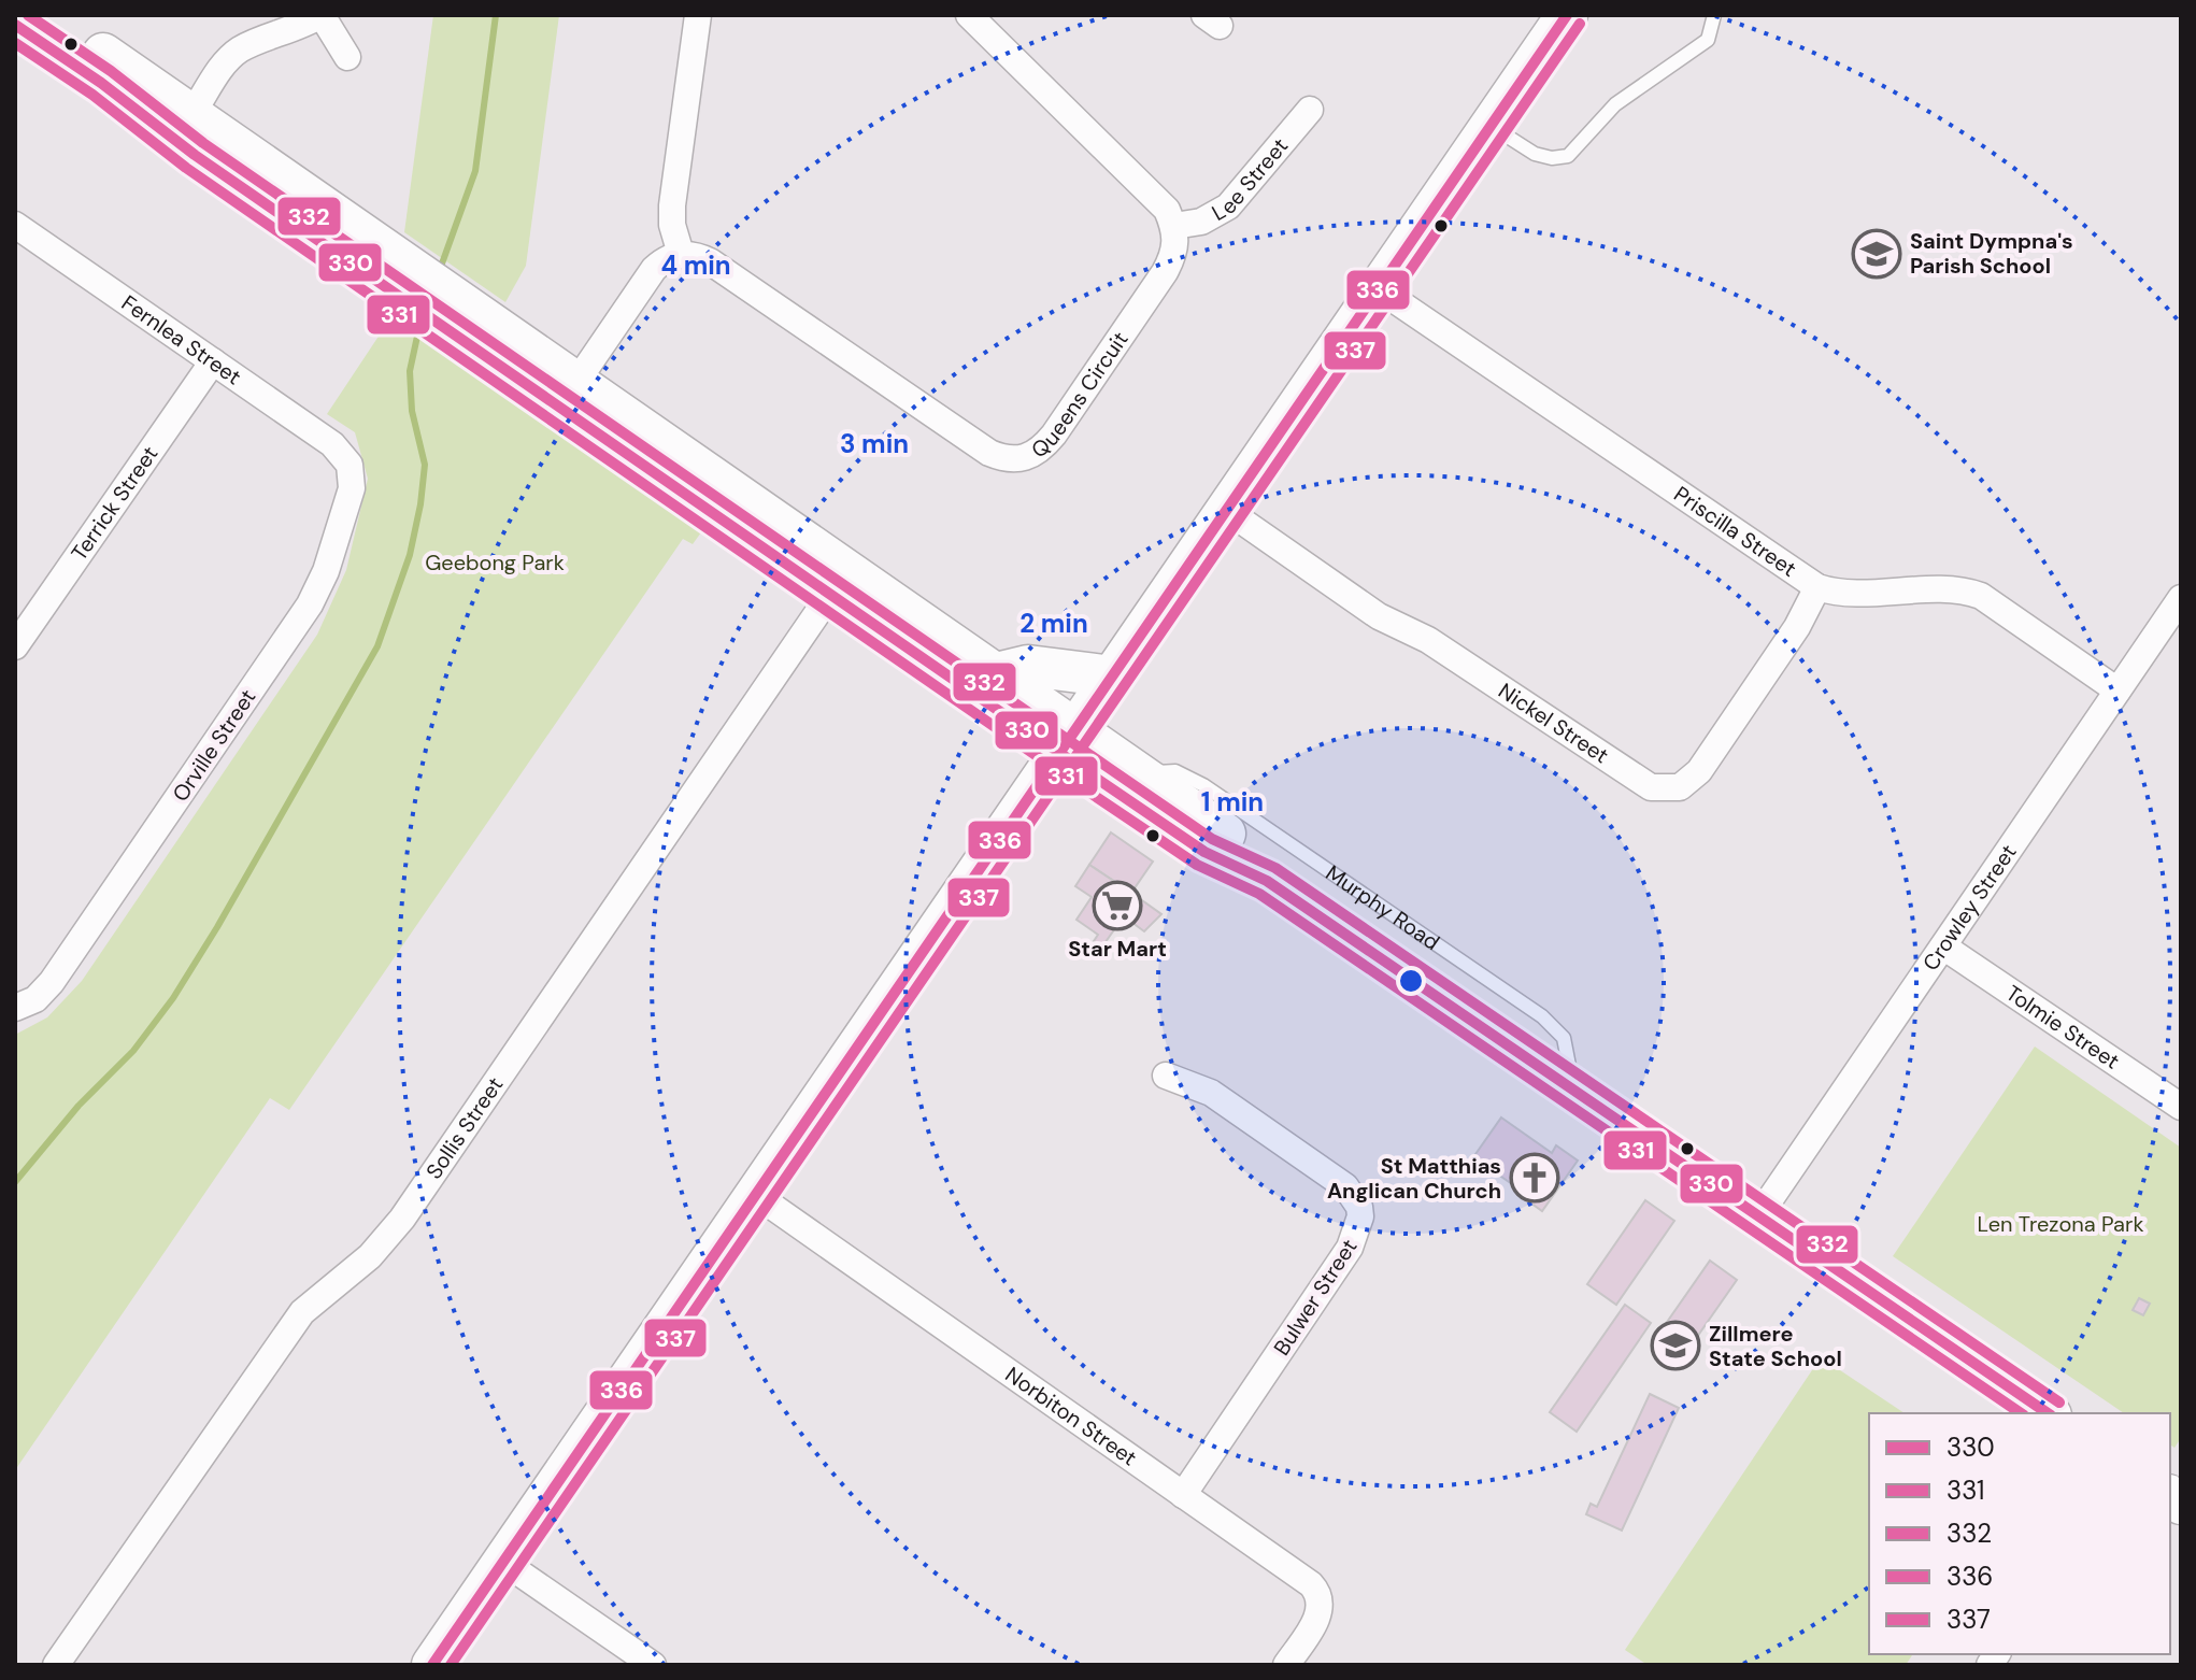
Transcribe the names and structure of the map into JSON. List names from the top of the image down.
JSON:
{
  "streets": {
    "main road": ["Murphy Road"],
    "street": [
      "Lee Street",
      "Fernlea Street",
      "Queens Circuit",
      "Terrick Street",
      "Priscilla Street",
      "Nickel Street",
      "Orville Street",
      "Crowley Street",
      "Tolmie Street",
      "Sollis Street",
      "Bulwer Street",
      "Norbiton Street"
    ]
  },
  "crossings": [
    ["Lee Street", "Queens Circuit"],
    ["Fernlea Street", "Terrick Street"],
    ["Fernlea Street", "Orville Street"],
    ["Priscilla Street", "Nickel Street"],
    ["Priscilla Street", "Crowley Street"],
    ["Murphy Road", "Crowley Street"],
    ["Murphy Road", "Sollis Street"],
    ["Crowley Street", "Tolmie Street"],
    ["Bulwer Street", "Norbiton Street"]
  ],
  "parks": ["Geebong Park", "Len Trezona Park"],
  "places": {
    "school or university": ["Saint Dympna's Parish School", "Zillmere State School"],
    "supermarket": ["Star Mart"],
    "church": ["St Matthias Anglican Church"]
  },
  "lines": [
    "transit line 332",
    "transit line 336",
    "transit line 337",
    "transit line 330",
    "transit line 331"
  ],
  "legend": [
    "330",
    "331",
    "332",
    "336",
    "337"
  ],
  "rings": [
    "4 min",
    "3 min",
    "2 min",
    "1 min"
  ]
}
